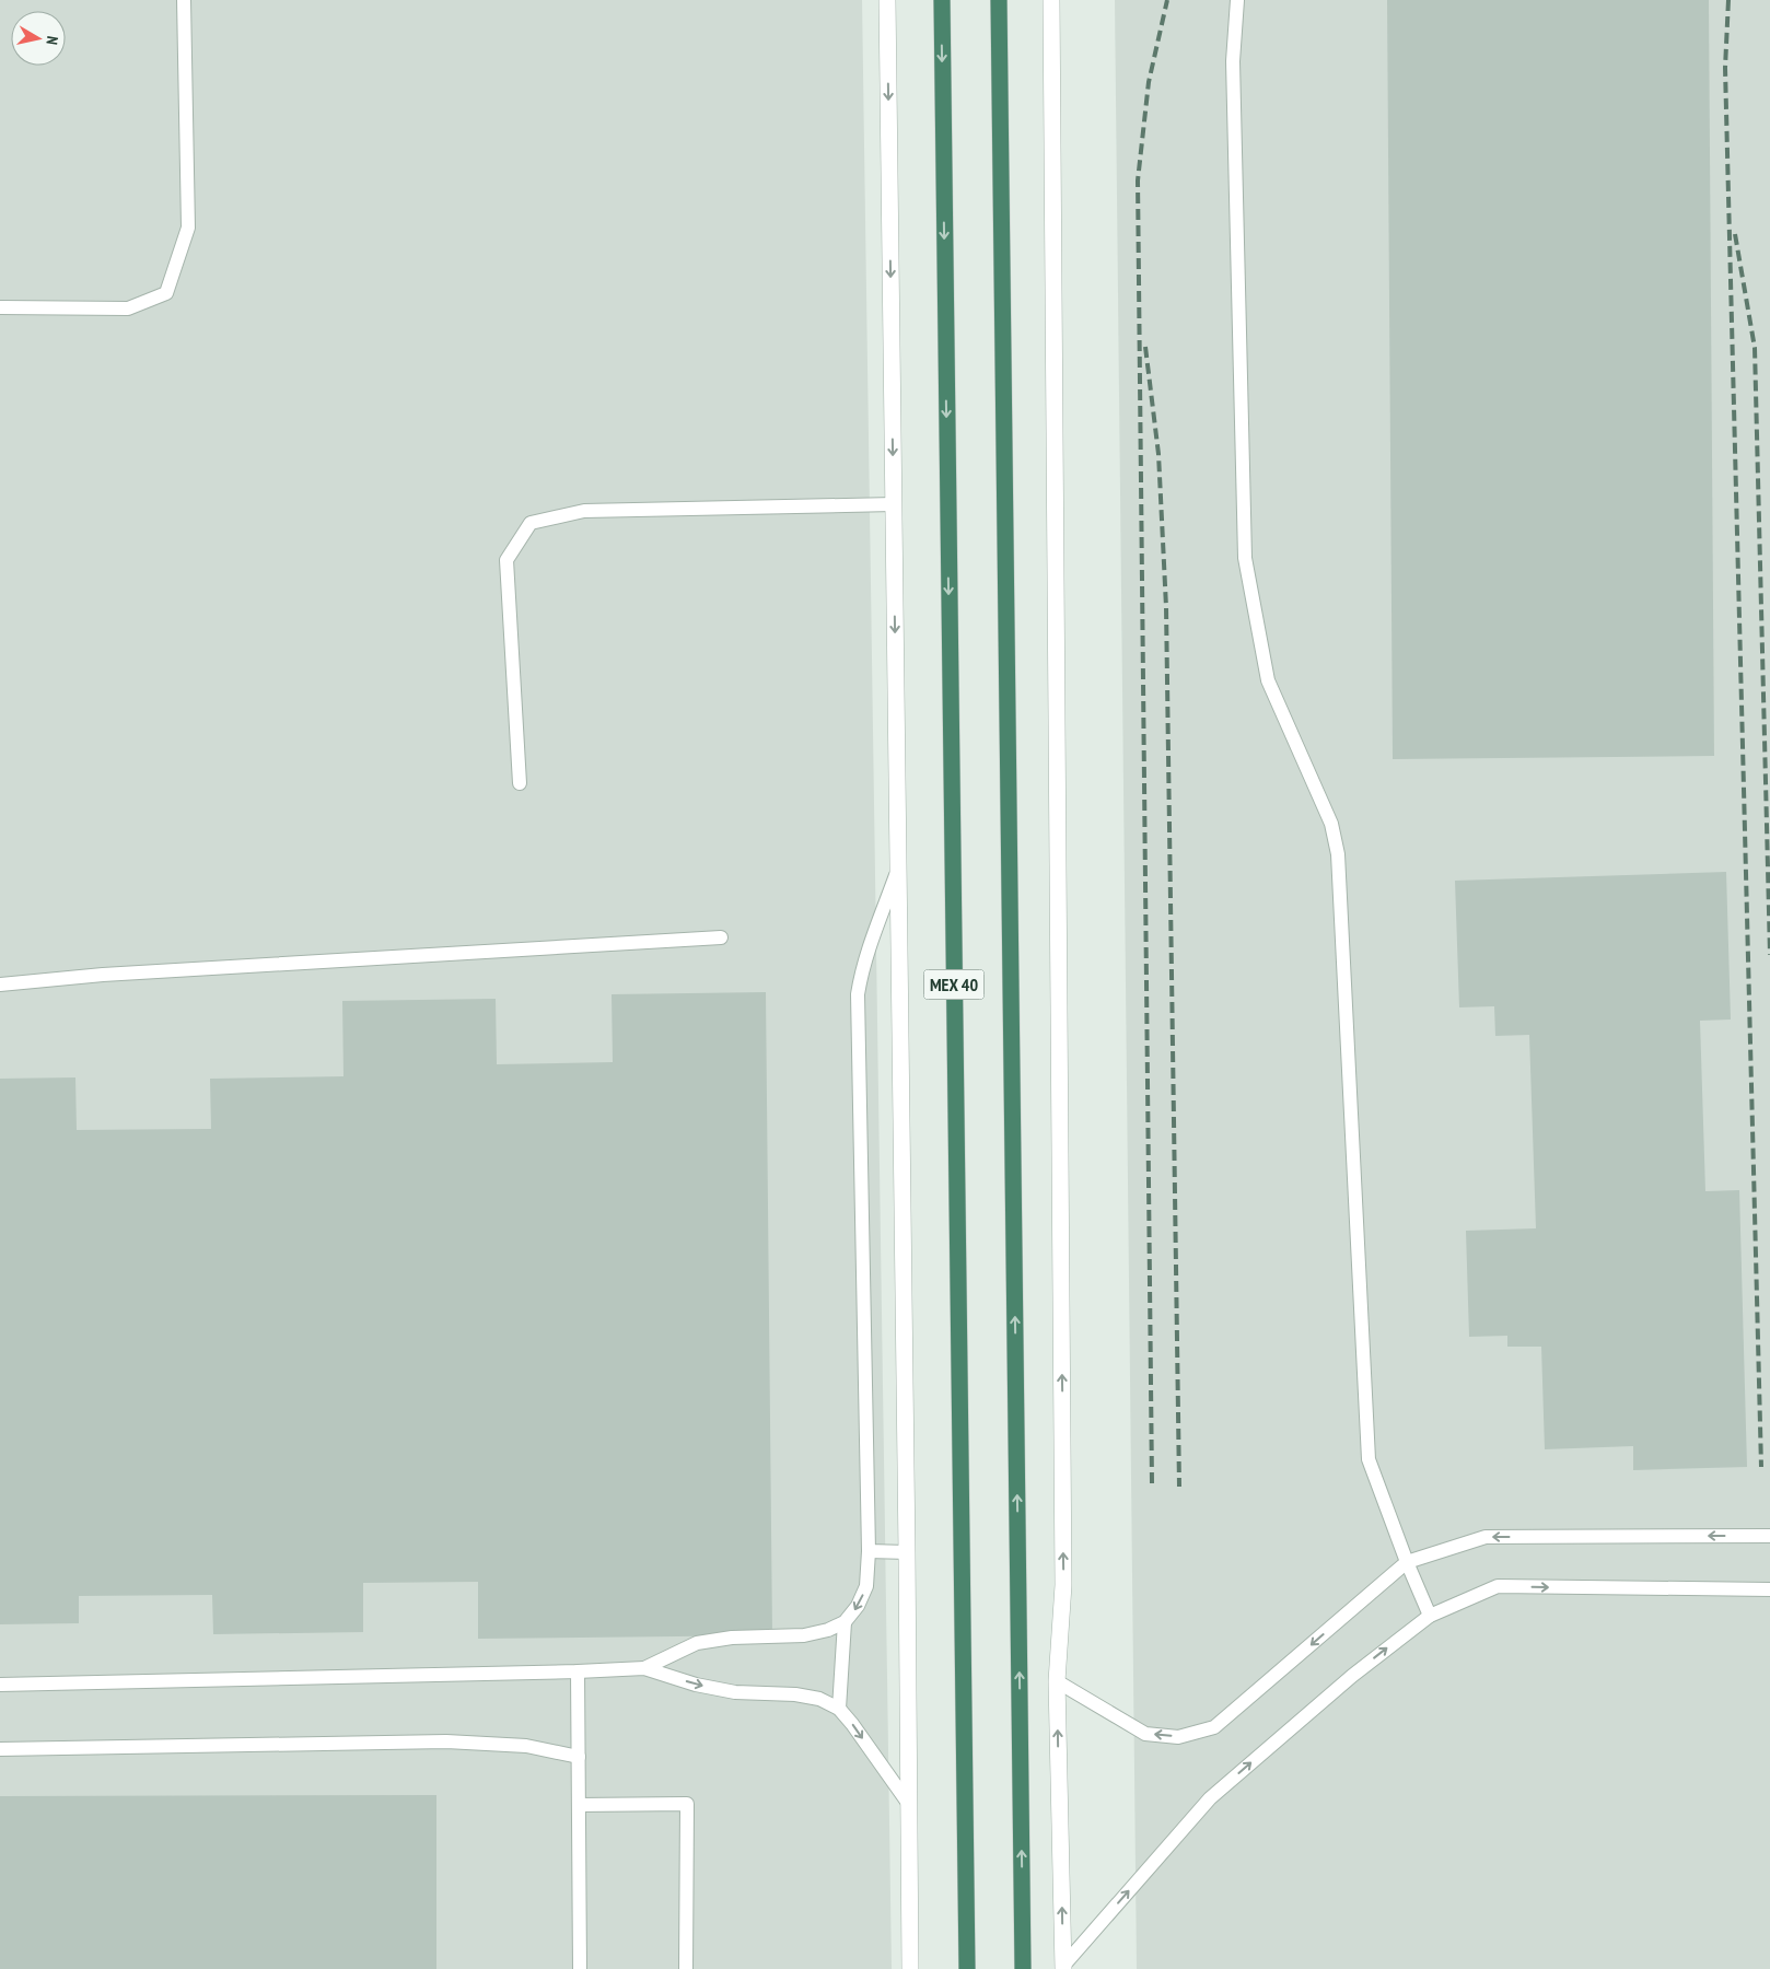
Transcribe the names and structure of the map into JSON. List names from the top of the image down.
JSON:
{
  "streets": {
    "highway": ["MEX 40"]
  },
  "north": "right"
}
